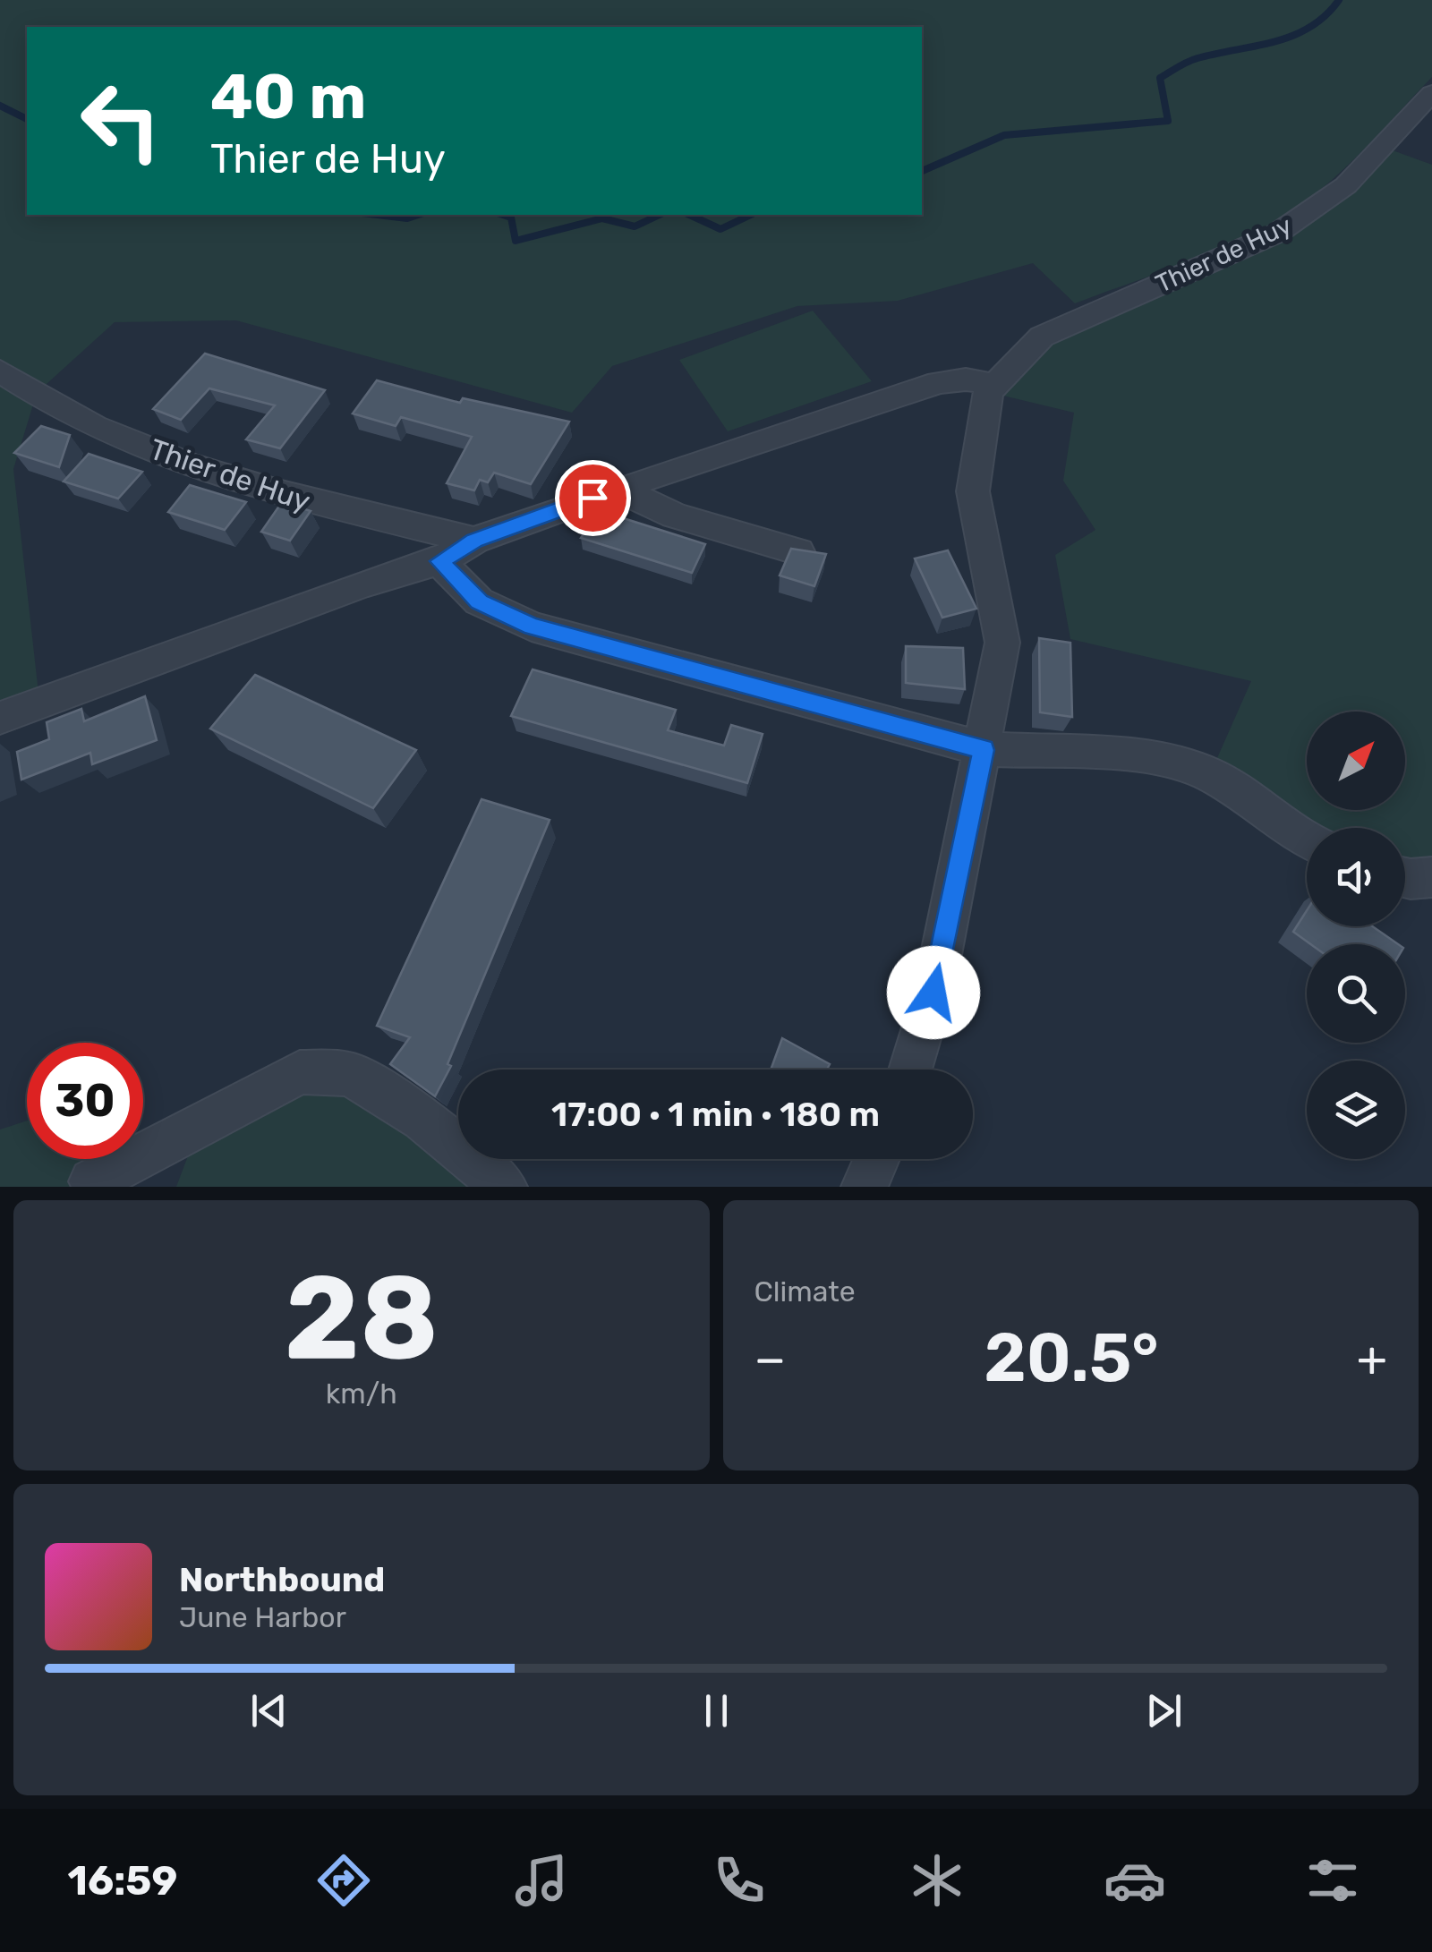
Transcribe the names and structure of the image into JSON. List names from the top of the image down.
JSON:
{
  "streets": {
    "street": ["Thier de Huy"]
  },
  "north": "top right",
  "page": {
    "turn": ["40 m", "Thier de Huy"],
    "limit": "30",
    "trip": "17:00 · 1 min · 180 m",
    "tile": [
      ["28", "km/h"],
      "Climate"
    ],
    "heat": ["−", "20.5°", "+"],
    "song": ["Northbound", "June Harbor"],
    "tabs": "16:59"
  }
}
